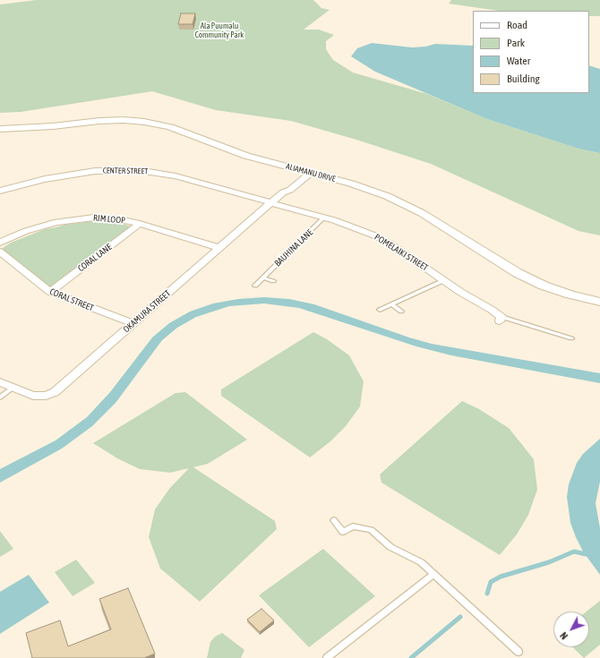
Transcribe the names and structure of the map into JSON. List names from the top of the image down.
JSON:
{
  "streets": {
    "street": [
      "CENTER STREET",
      "ALIAMANU DRIVE",
      "RIM LOOP",
      "POMELAIKI STREET",
      "CORAL LANE",
      "CORAL STREET",
      "OKAMURA STREET"
    ],
    "lane": ["BAUHINA LANE"]
  },
  "crossings": [
    ["CENTER STREET", "POMELAIKI STREET"],
    ["CENTER STREET", "OKAMURA STREET"],
    ["ALIAMANU DRIVE", "OKAMURA STREET"],
    ["RIM LOOP", "CORAL LANE"],
    ["RIM LOOP", "OKAMURA STREET"],
    ["BAUHINA LANE", "POMELAIKI STREET"],
    ["POMELAIKI STREET", "OKAMURA STREET"],
    ["CORAL LANE", "CORAL STREET"],
    ["CORAL STREET", "OKAMURA STREET"]
  ],
  "parks": ["Ala Puumalu Community Park"],
  "legend": [
    "Road",
    "Park",
    "Water",
    "Building"
  ],
  "north": "bottom left"
}
